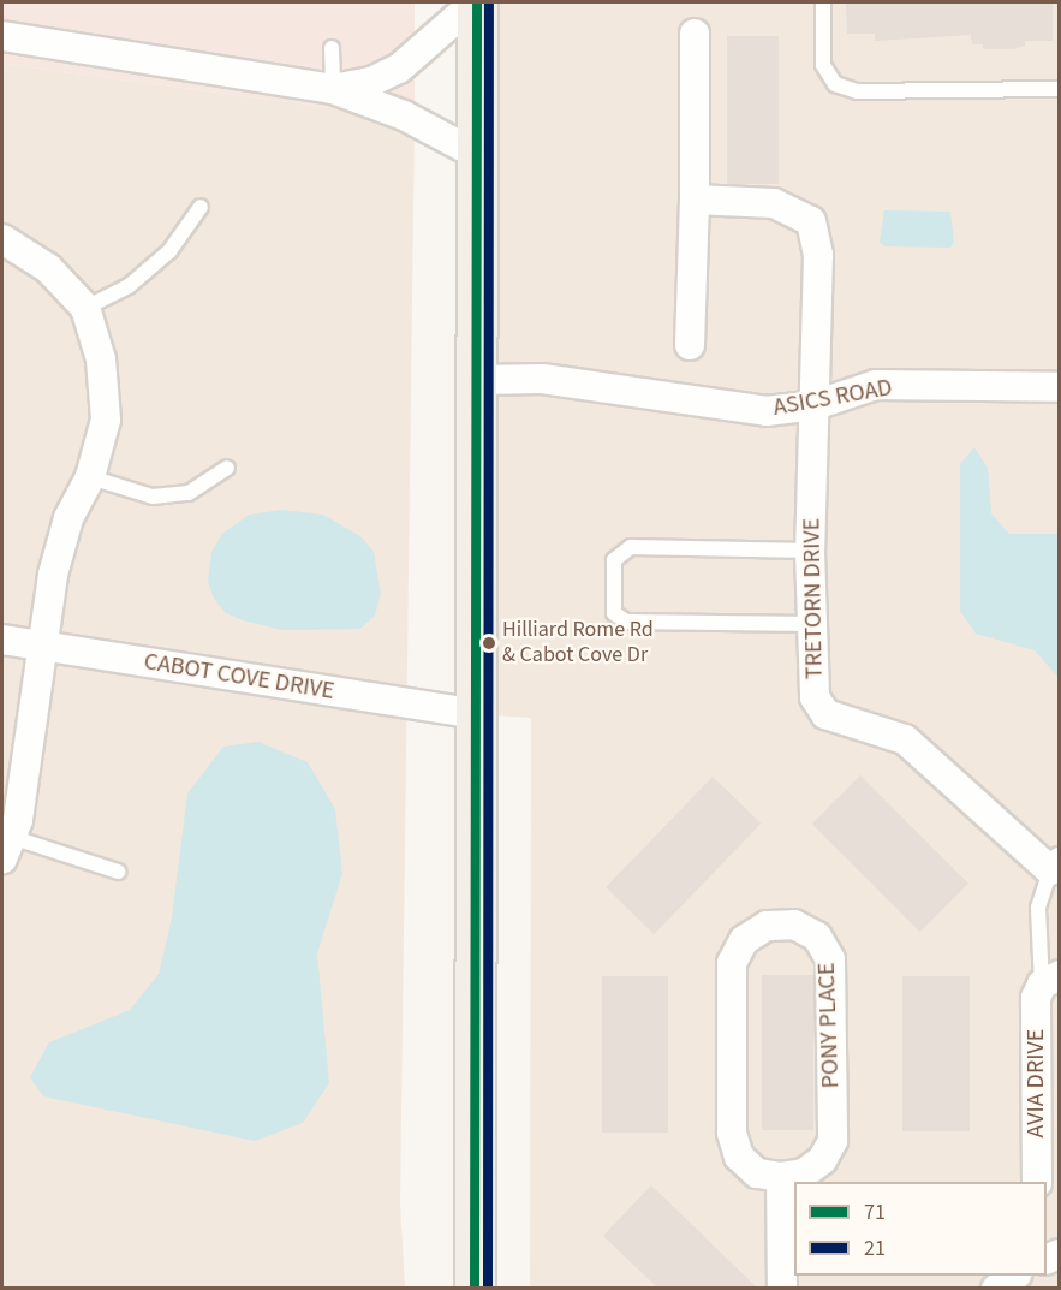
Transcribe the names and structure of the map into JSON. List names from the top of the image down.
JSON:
{
  "streets": {
    "street": [
      "ASICS ROAD",
      "TRETORN DRIVE",
      "CABOT COVE DRIVE",
      "PONY PLACE",
      "AVIA DRIVE"
    ]
  },
  "crossings": [
    ["ASICS ROAD", "TRETORN DRIVE"]
  ],
  "places": ["Hilliard Rome Rd & Cabot Cove Dr"],
  "lines": ["transit line 71", "transit line 21"],
  "legend": ["71", "21"]
}
